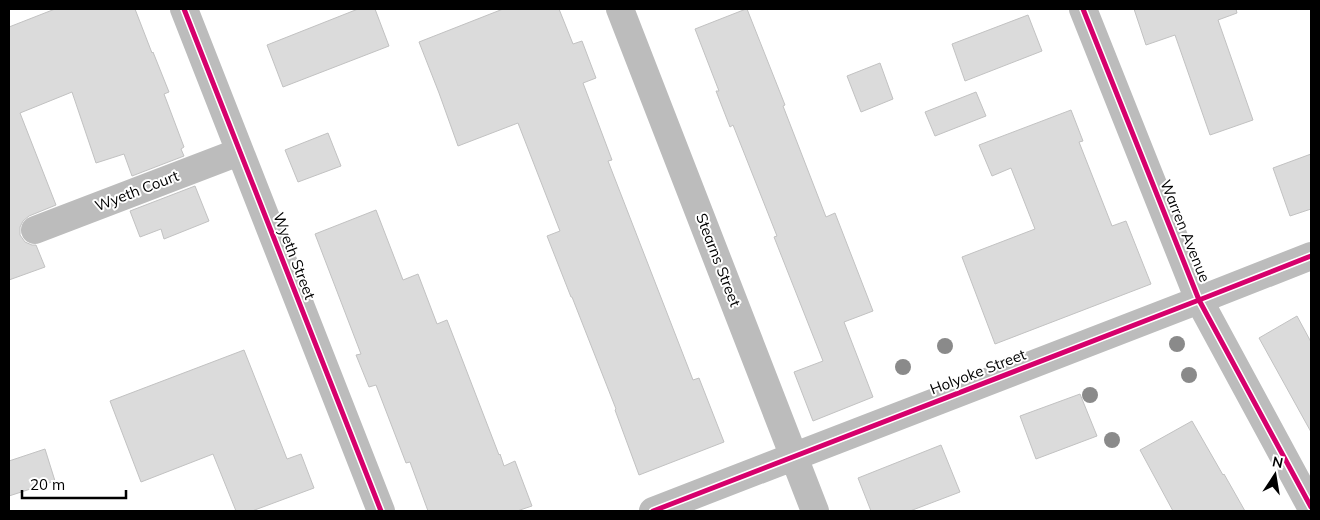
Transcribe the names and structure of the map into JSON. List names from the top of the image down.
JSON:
{
  "streets": {
    "street": [
      "Wyeth Court",
      "Warren Avenue",
      "Wyeth Street",
      "Stearns Street",
      "Holyoke Street"
    ]
  },
  "crossings": [
    ["Wyeth Court", "Wyeth Street"],
    ["Warren Avenue", "Holyoke Street"],
    ["Stearns Street", "Holyoke Street"]
  ],
  "scale_bar": "20 m",
  "north": "top"
}
